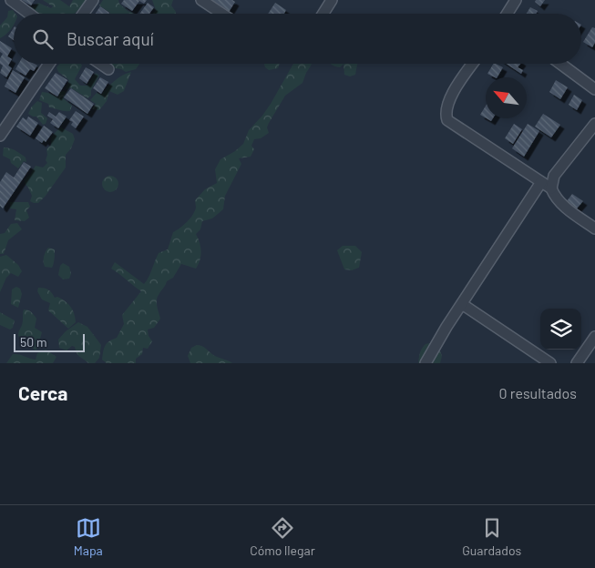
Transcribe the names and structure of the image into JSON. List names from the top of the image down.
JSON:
{
  "scale_bar": "50 m",
  "north": "top left",
  "page": {
    "search": "Buscar aquí",
    "scale": "50 m",
    "heading": ["Cerca", "0 resultados"],
    "nav": ["Mapa", "Cómo llegar", "Guardados"]
  }
}
